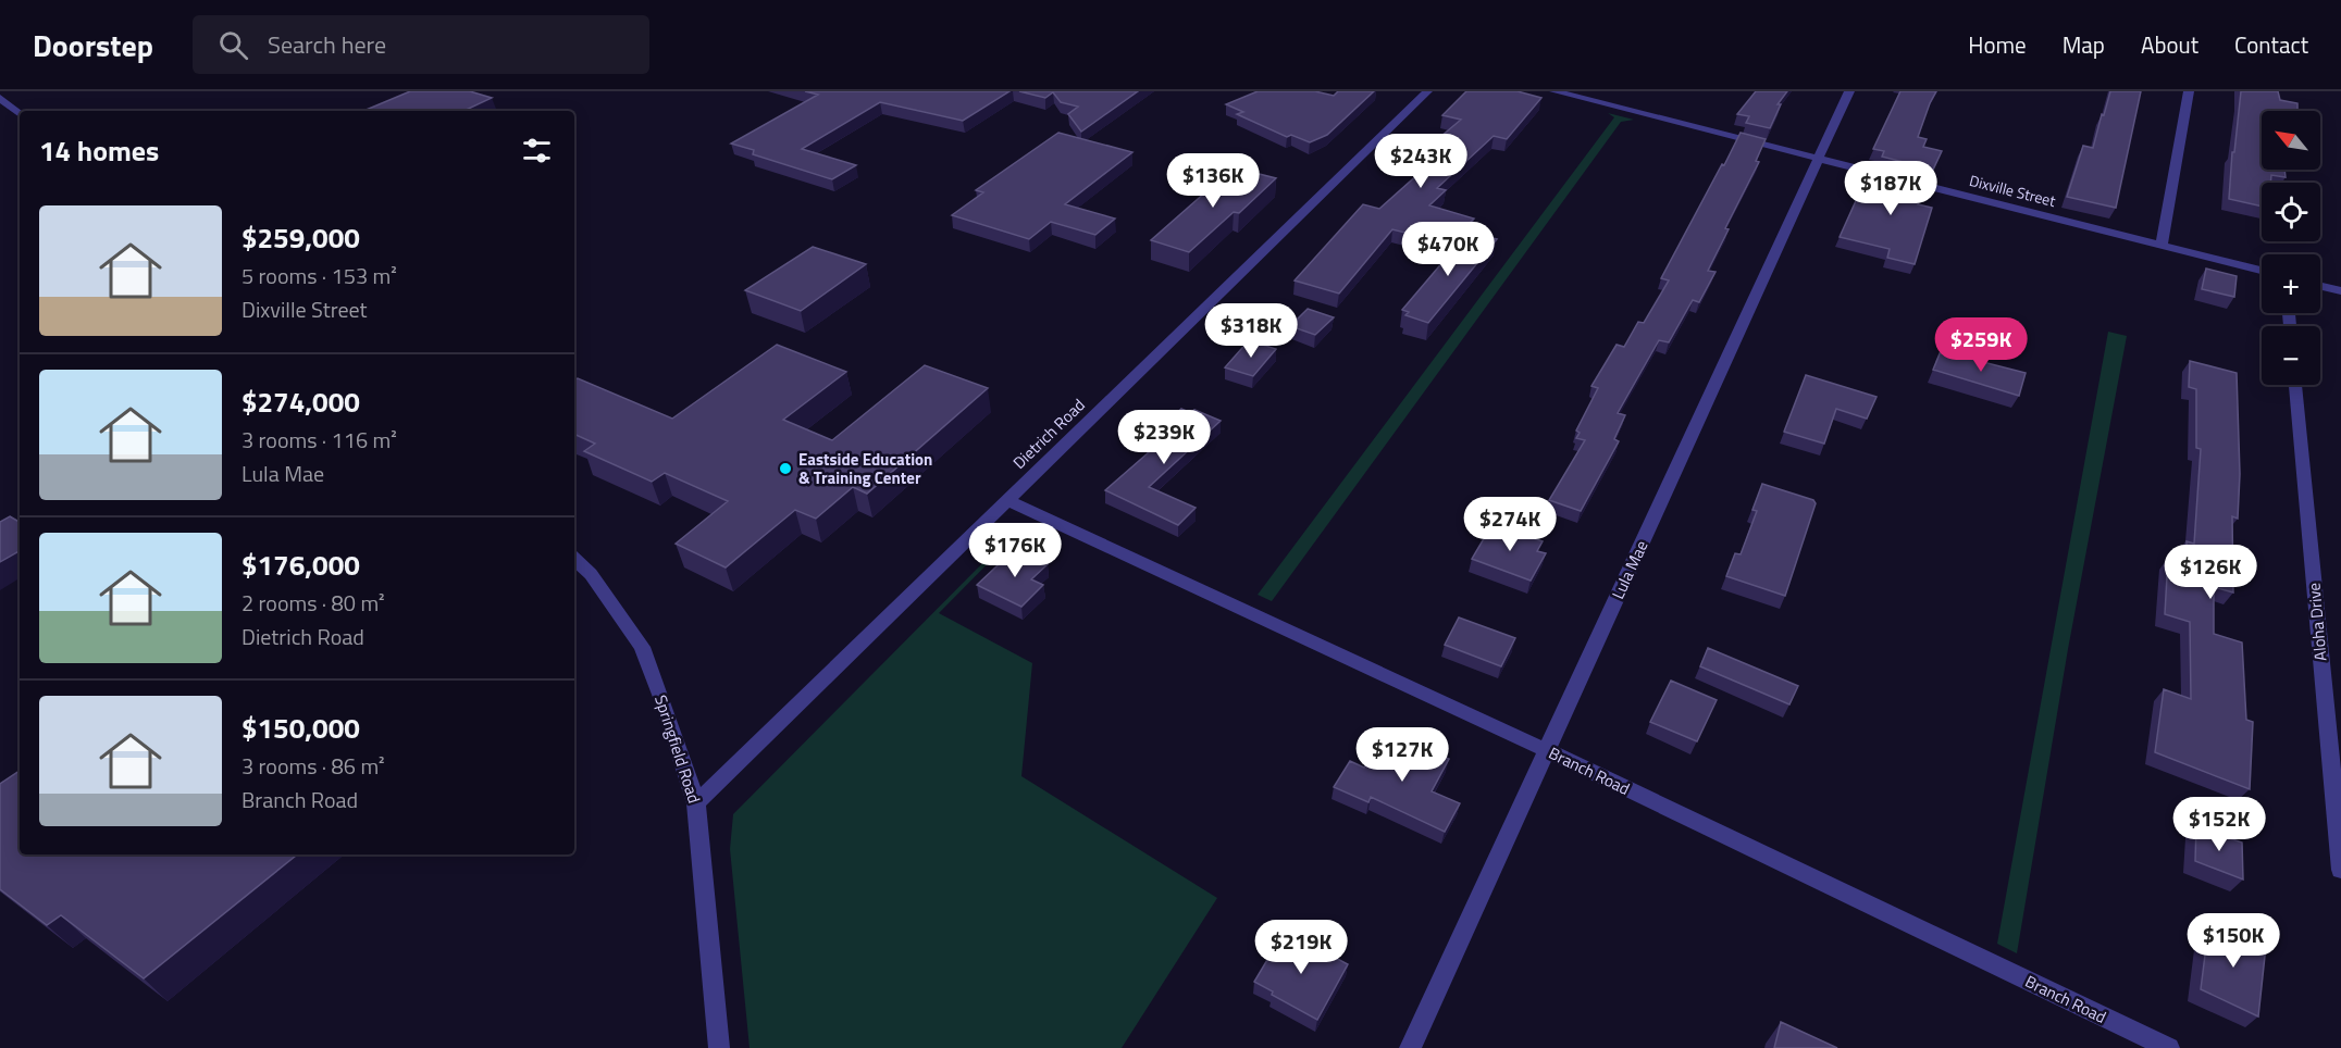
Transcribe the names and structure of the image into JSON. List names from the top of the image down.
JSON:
{
  "streets": {
    "street": [
      "Dixville Street",
      "Dietrich Road",
      "Lula Mae",
      "Aloha Drive",
      "Springfield Road",
      "Branch Road"
    ]
  },
  "crossings": [
    ["Dixville Street", "Lula Mae"],
    ["Dietrich Road", "Springfield Road"],
    ["Dietrich Road", "Branch Road"],
    ["Lula Mae", "Branch Road"]
  ],
  "places": ["Eastside Education & Training Center"],
  "north": "top left",
  "page": {
    "header": "Doorstep",
    "search": "Search here",
    "nav": [
      "Home",
      "Map",
      "About",
      "Contact"
    ],
    "map_buttons": ["+", "−"],
    "heading": "14 homes",
    "price": [
      "$243K",
      "$136K",
      "$187K",
      "$470K",
      "$318K",
      "$259K",
      "$239K",
      "$274K",
      "$176K",
      "$126K",
      "$127K",
      "$152K",
      "$150K",
      "$219K"
    ],
    "list": [
      {
        "name": "$259,000",
        "note": "5 rooms · 153 m² · Dixville Street"
      },
      {
        "name": "$274,000",
        "note": "3 rooms · 116 m² · Lula Mae"
      },
      {
        "name": "$176,000",
        "note": "2 rooms · 80 m² · Dietrich Road"
      },
      {
        "name": "$150,000",
        "note": "3 rooms · 86 m² · Branch Road"
      }
    ]
  }
}
